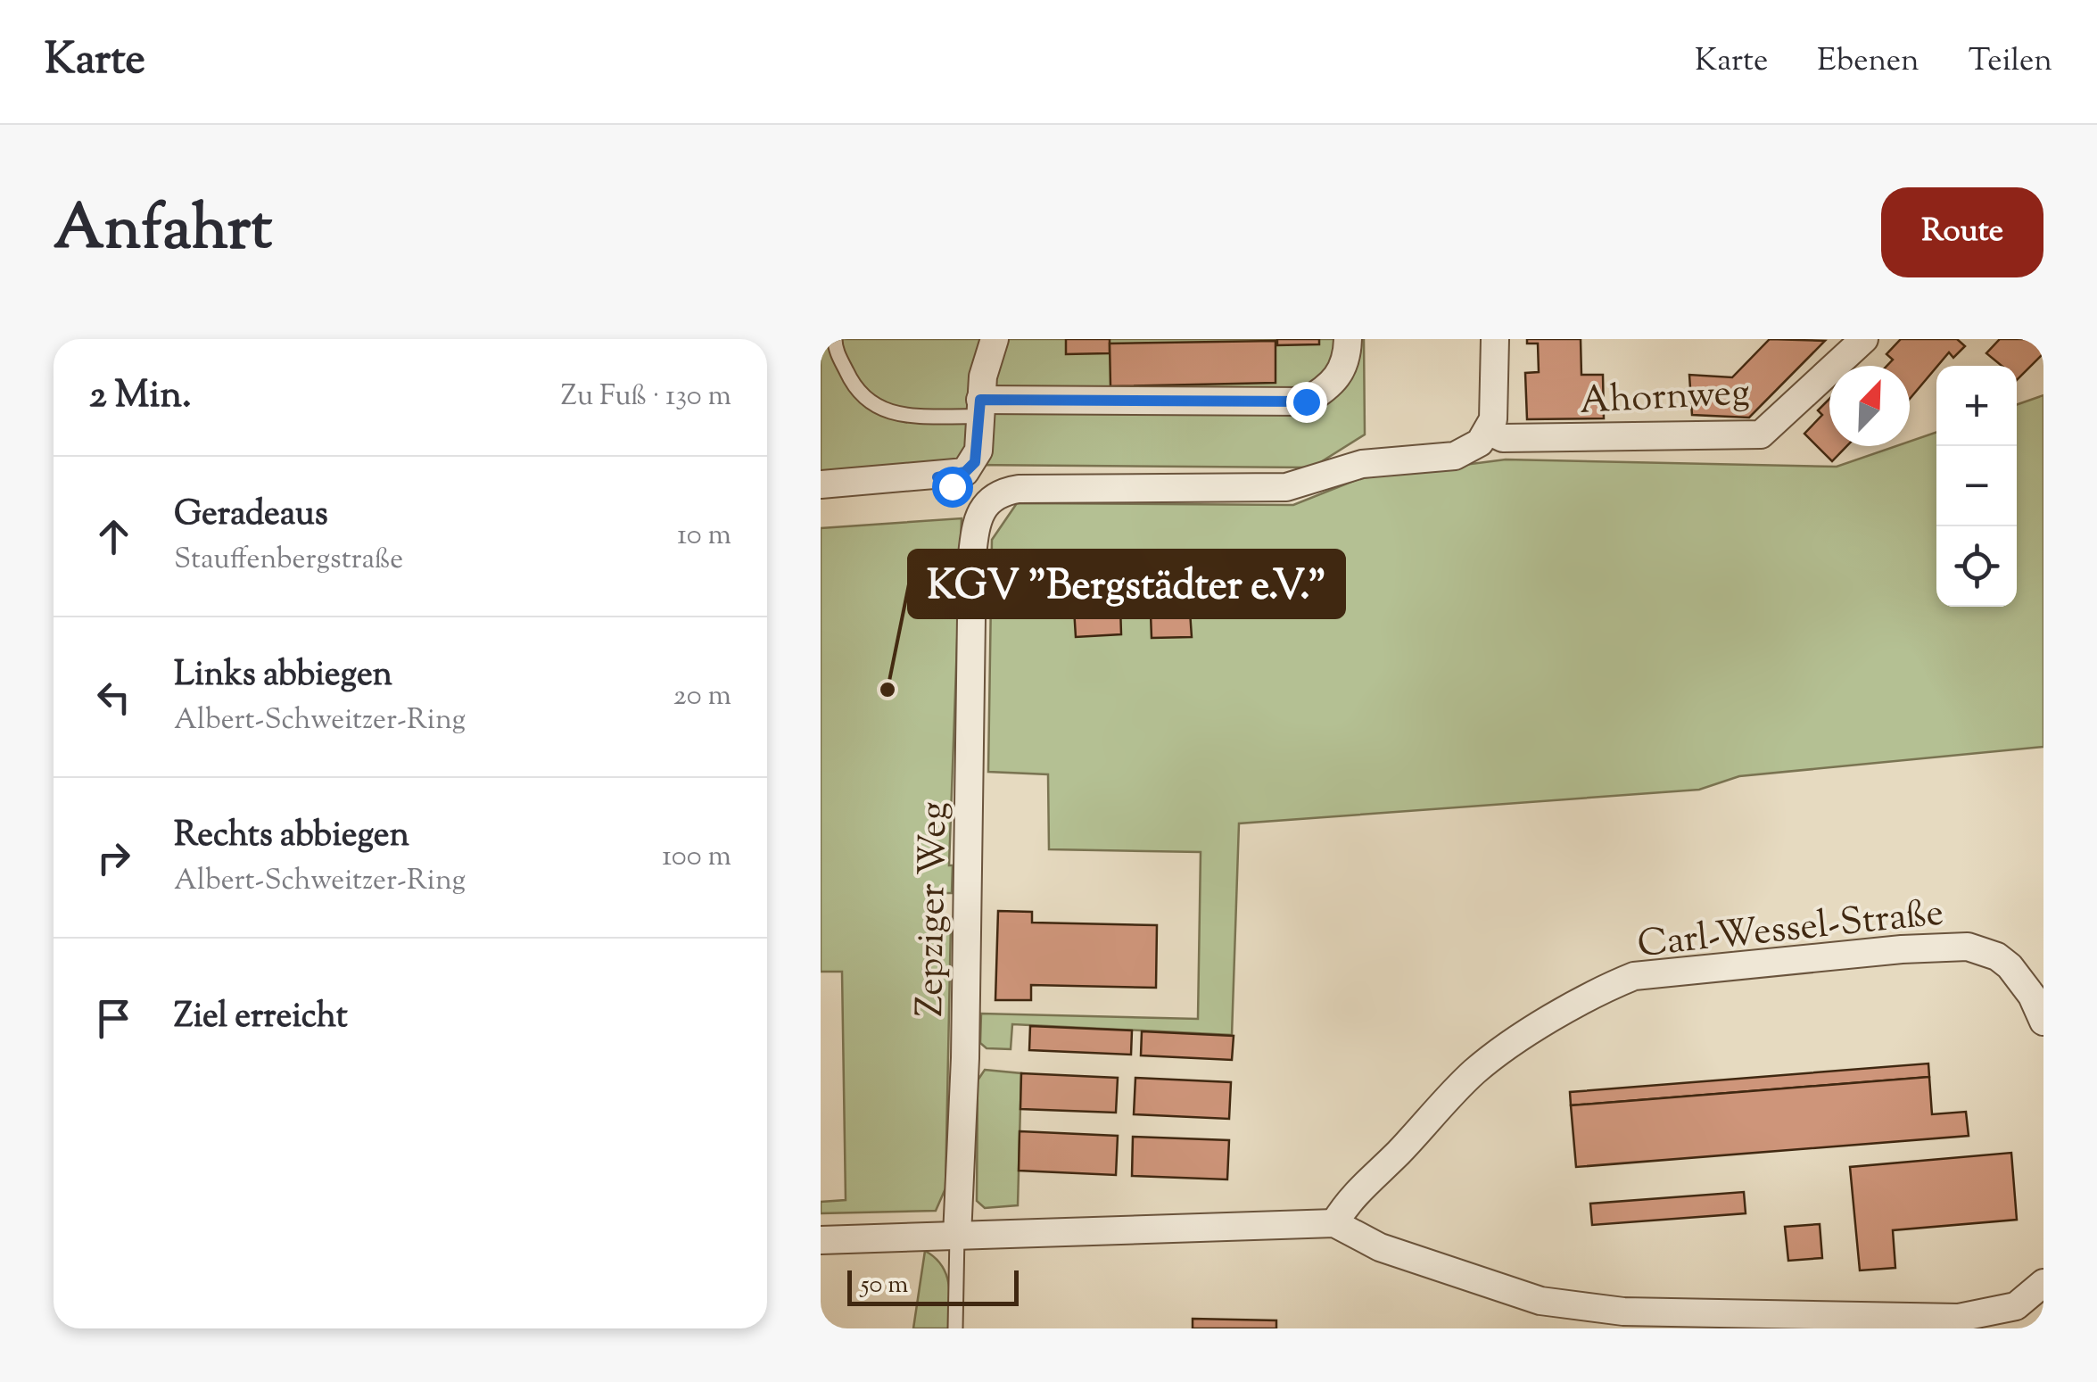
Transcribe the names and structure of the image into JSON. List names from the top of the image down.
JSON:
{
  "streets": {
    "street": ["Ahornweg", "Zepziger Weg", "Carl-Wessel-Straße"]
  },
  "places": ["KGV \"Bergstädter e.V.\""],
  "scale_bar": "50 m",
  "north": "top right",
  "page": {
    "header": "Karte",
    "nav": ["Karte", "Ebenen", "Teilen"],
    "title": "Anfahrt",
    "buttons": "Route",
    "heading": ["2 Min.", "Zu Fuß · 130 m"],
    "map_buttons": ["+", "−"],
    "list": [
      ["Geradeaus", "Stauffenbergstraße", "10 m"],
      ["Links abbiegen", "Albert-Schweitzer-Ring", "20 m"],
      ["Rechts abbiegen", "Albert-Schweitzer-Ring", "100 m"],
      "Ziel erreicht"
    ],
    "scale": "50 m"
  }
}
